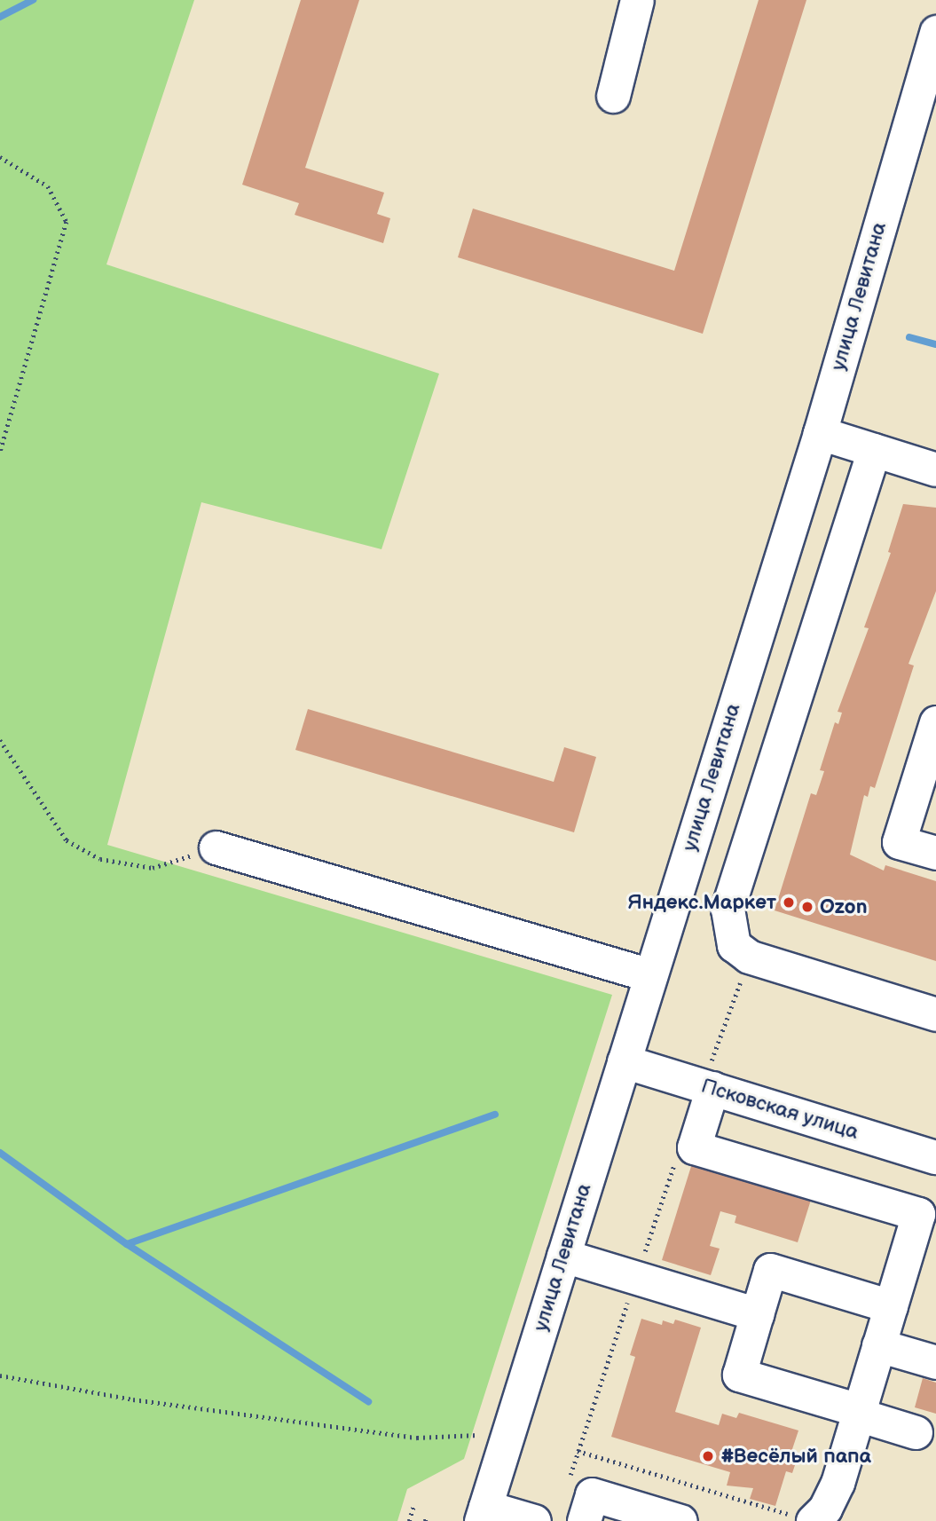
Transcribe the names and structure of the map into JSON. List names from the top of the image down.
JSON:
{
  "streets": {
    "street": ["улица Левитана", "Псковская улица"]
  },
  "crossings": [
    ["улица Левитана", "Псковская улица"]
  ],
  "places": ["Яндекс.Маркет", "Ozon", "#Весёлый папа"]
}
